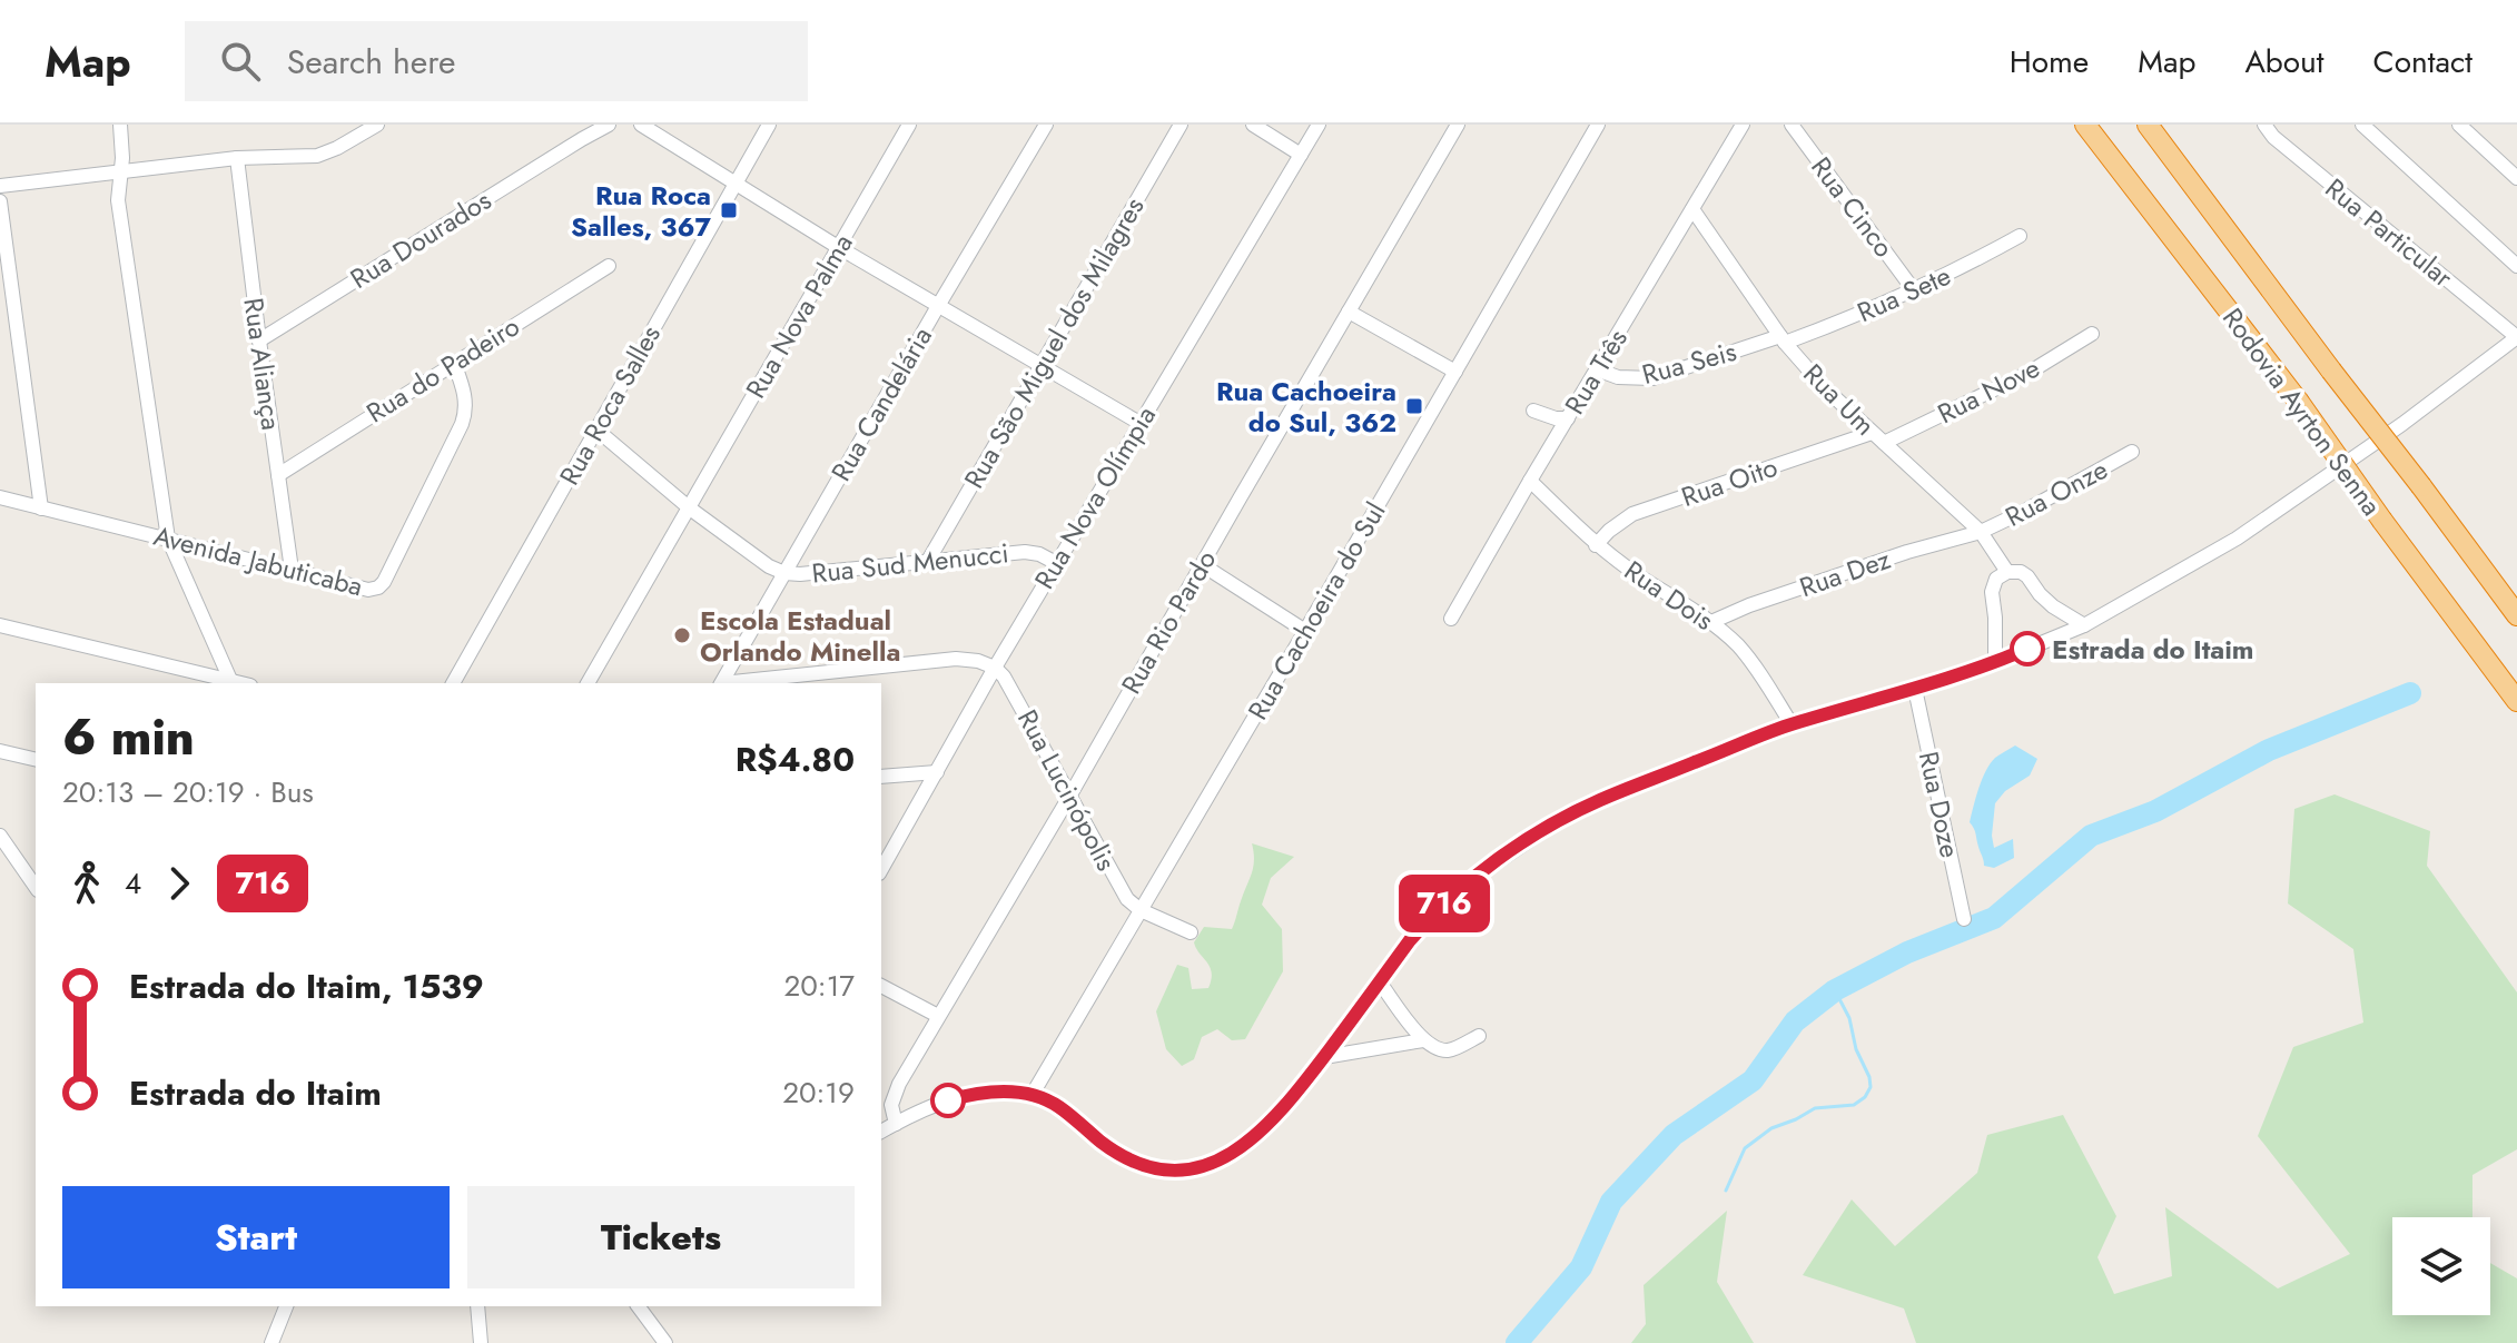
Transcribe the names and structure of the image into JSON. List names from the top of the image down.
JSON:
{
  "streets": {
    "highway": ["Rodovia Ayrton Senna"],
    "street": [
      "Rua Cinco",
      "Rua Particular",
      "Rua Dourados",
      "Rua Sete",
      "Rua Nova Palma",
      "Rua São Miguel dos Milagres",
      "Rua Seis",
      "Rua Aliança",
      "Rua do Padeiro",
      "Rua Três",
      "Rua Nove",
      "Rua Um",
      "Rua Candelária",
      "Rua Roca Salles",
      "Rua Oito",
      "Rua Onze",
      "Rua Nova Olímpia",
      "Avenida Jabuticaba",
      "Rua Sud Menucci",
      "Rua Dez",
      "Rua Dois",
      "Rua Cachoeira do Sul",
      "Rua Rio Pardo",
      "Rua Lucinópolis",
      "Rua Doze"
    ]
  },
  "crossings": [
    ["Rua Cinco", "Rua Sete"],
    ["Rua Dourados", "Rua Aliança"],
    ["Rua Sete", "Rua Seis"],
    ["Rua Sete", "Rua Um"],
    ["Rua Nova Palma", "Rua Sud Menucci"],
    ["Rua São Miguel dos Milagres", "Rua Sud Menucci"],
    ["Rua Seis", "Rua Três"],
    ["Rua Seis", "Rua Um"],
    ["Rua Aliança", "Rua do Padeiro"],
    ["Rua Aliança", "Avenida Jabuticaba"],
    ["Rua do Padeiro", "Avenida Jabuticaba"],
    ["Rua Três", "Rua Um"],
    ["Rua Três", "Rua Dois"],
    ["Rua Nove", "Rua Um"],
    ["Rua Nove", "Rua Oito"],
    ["Rua Um", "Rua Oito"],
    ["Rua Um", "Rua Onze"],
    ["Rua Um", "Rua Dez"],
    ["Rua Candelária", "Rua Sud Menucci"],
    ["Rua Roca Salles", "Rua Sud Menucci"],
    ["Rua Oito", "Rua Dois"],
    ["Rua Onze", "Rua Dez"],
    ["Rua Nova Olímpia", "Rua Sud Menucci"],
    ["Rua Nova Olímpia", "Rua Lucinópolis"],
    ["Rua Dez", "Rua Dois"],
    ["Rua Cachoeira do Sul", "Rua Lucinópolis"],
    ["Rua Rio Pardo", "Rua Lucinópolis"]
  ],
  "places": {
    "transit": ["Rua Roca Salles, 367", "Rua Cachoeira do Sul, 362"],
    "other": ["Escola Estadual Orlando Minella", "Estrada do Itaim"]
  },
  "lines": ["bus line 716"],
  "page": {
    "header": "Map",
    "search": "Search here",
    "nav": [
      "Home",
      "Map",
      "About",
      "Contact"
    ],
    "on_map": "716",
    "heading": ["6 min", "20:13 – 20:19 · Bus", "R$4.80"],
    "legs": ["4", "716"],
    "list": [
      {
        "name": "Estrada do Itaim, 1539",
        "value": "20:17"
      },
      {
        "name": "Estrada do Itaim",
        "value": "20:19"
      }
    ],
    "buttons": ["Start", "Tickets"]
  }
}
